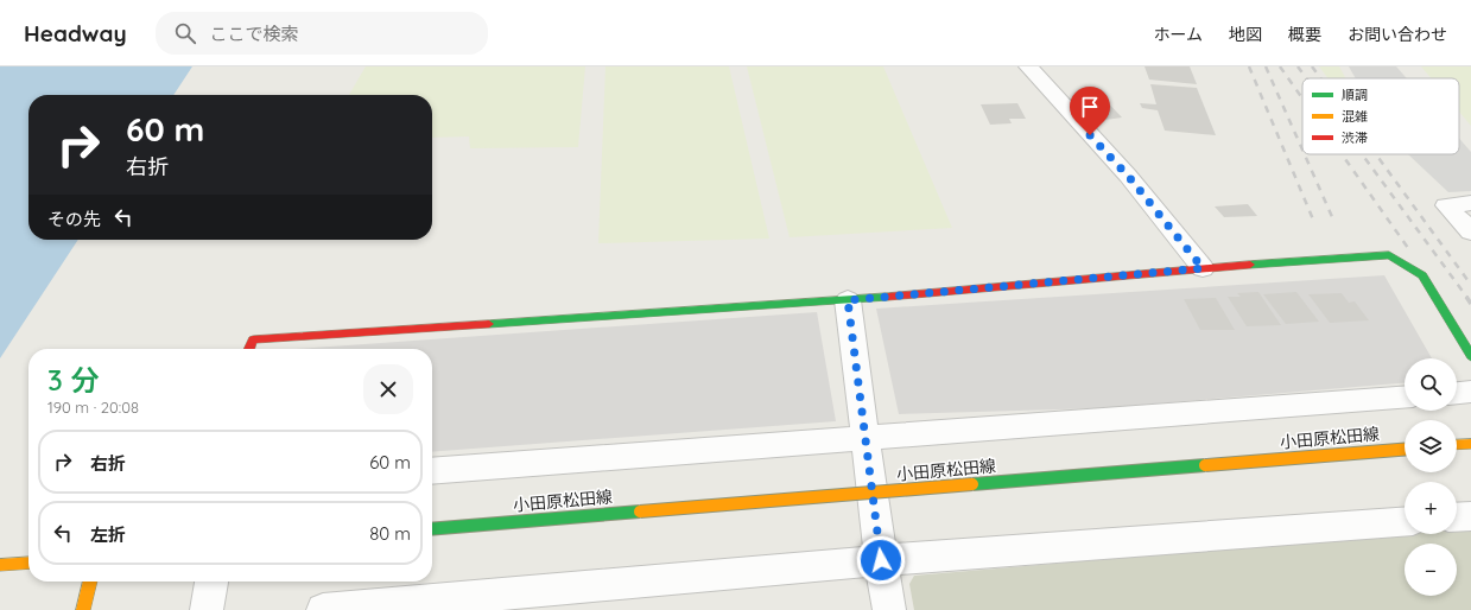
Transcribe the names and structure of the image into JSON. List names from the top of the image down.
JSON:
{
  "streets": {
    "street": ["小田原松田線"]
  },
  "legend": ["順調", "混雑", "渋滞"],
  "page": {
    "header": "Headway",
    "search": "ここで検索",
    "nav": [
      "ホーム",
      "地図",
      "概要",
      "お問い合わせ"
    ],
    "turn": ["60 m", "右折"],
    "then": "その先",
    "heading": ["3 分", "190 m · 20:08"],
    "map_buttons": ["+", "−"],
    "list": [
      {
        "name": "右折",
        "value": "60 m"
      },
      {
        "name": "左折",
        "value": "80 m"
      }
    ]
  }
}
